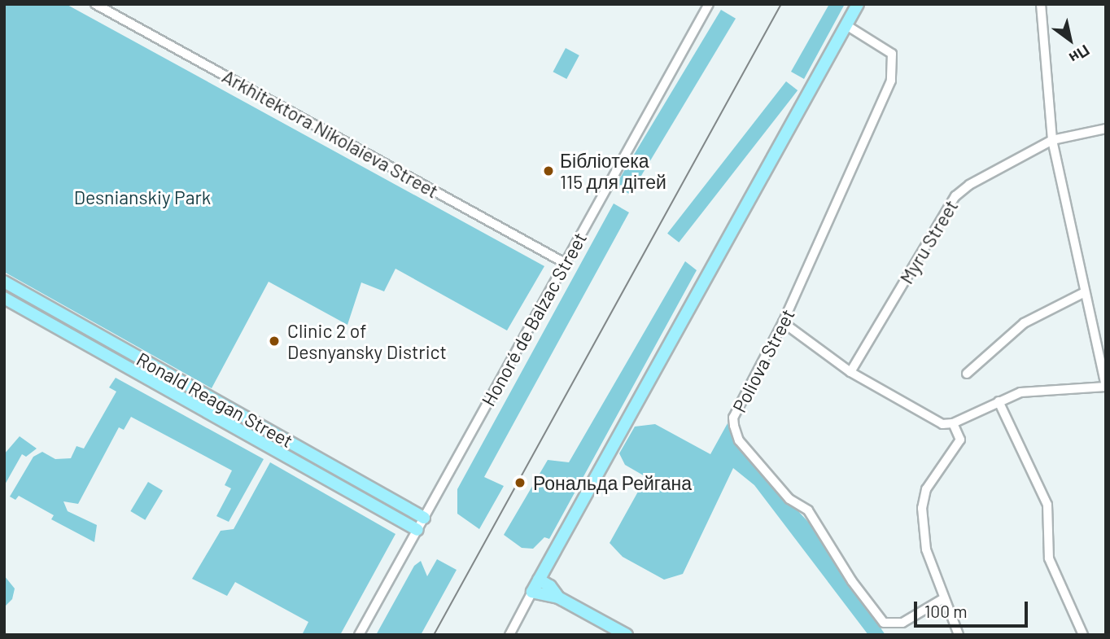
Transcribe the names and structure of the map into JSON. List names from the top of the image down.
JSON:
{
  "streets": {
    "main road": ["Ronald Reagan Street"],
    "street": [
      "Arkhitektora Nikolaieva Street",
      "Myru Street",
      "Honoré de Balzac Street",
      "Poliova Street"
    ]
  },
  "crossings": [
    ["Arkhitektora Nikolaieva Street", "Honoré de Balzac Street"],
    ["Honoré de Balzac Street", "Ronald Reagan Street"]
  ],
  "parks": ["Desnianskiy Park"],
  "places": ["Бібліотека 115 для дітей", "Clinic 2 of Desnyansky District", "Рональда Рейгана"],
  "scale_bar": "100 m",
  "north": "bottom right"
}
